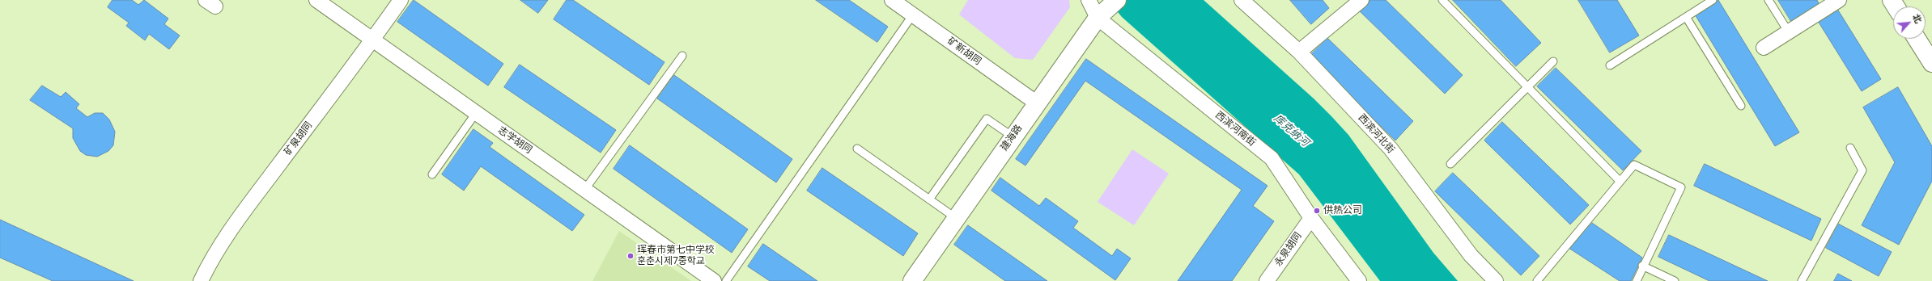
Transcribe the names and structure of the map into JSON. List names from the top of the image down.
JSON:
{
  "streets": {
    "street": [
      "矿新胡同",
      "西滨河南街",
      "西滨河北街",
      "建海路",
      "矿泉胡同",
      "志学胡同",
      "永泉胡同"
    ]
  },
  "crossings": [
    ["矿新胡同", "建海路"],
    ["西滨河南街", "建海路"],
    ["西滨河南街", "永泉胡同"],
    ["矿泉胡同", "志学胡同"]
  ],
  "water": ["库克纳河"],
  "places": ["供热公司", "珲春市第七中学校 훈춘시제7중학교"],
  "north": "top right"
}
